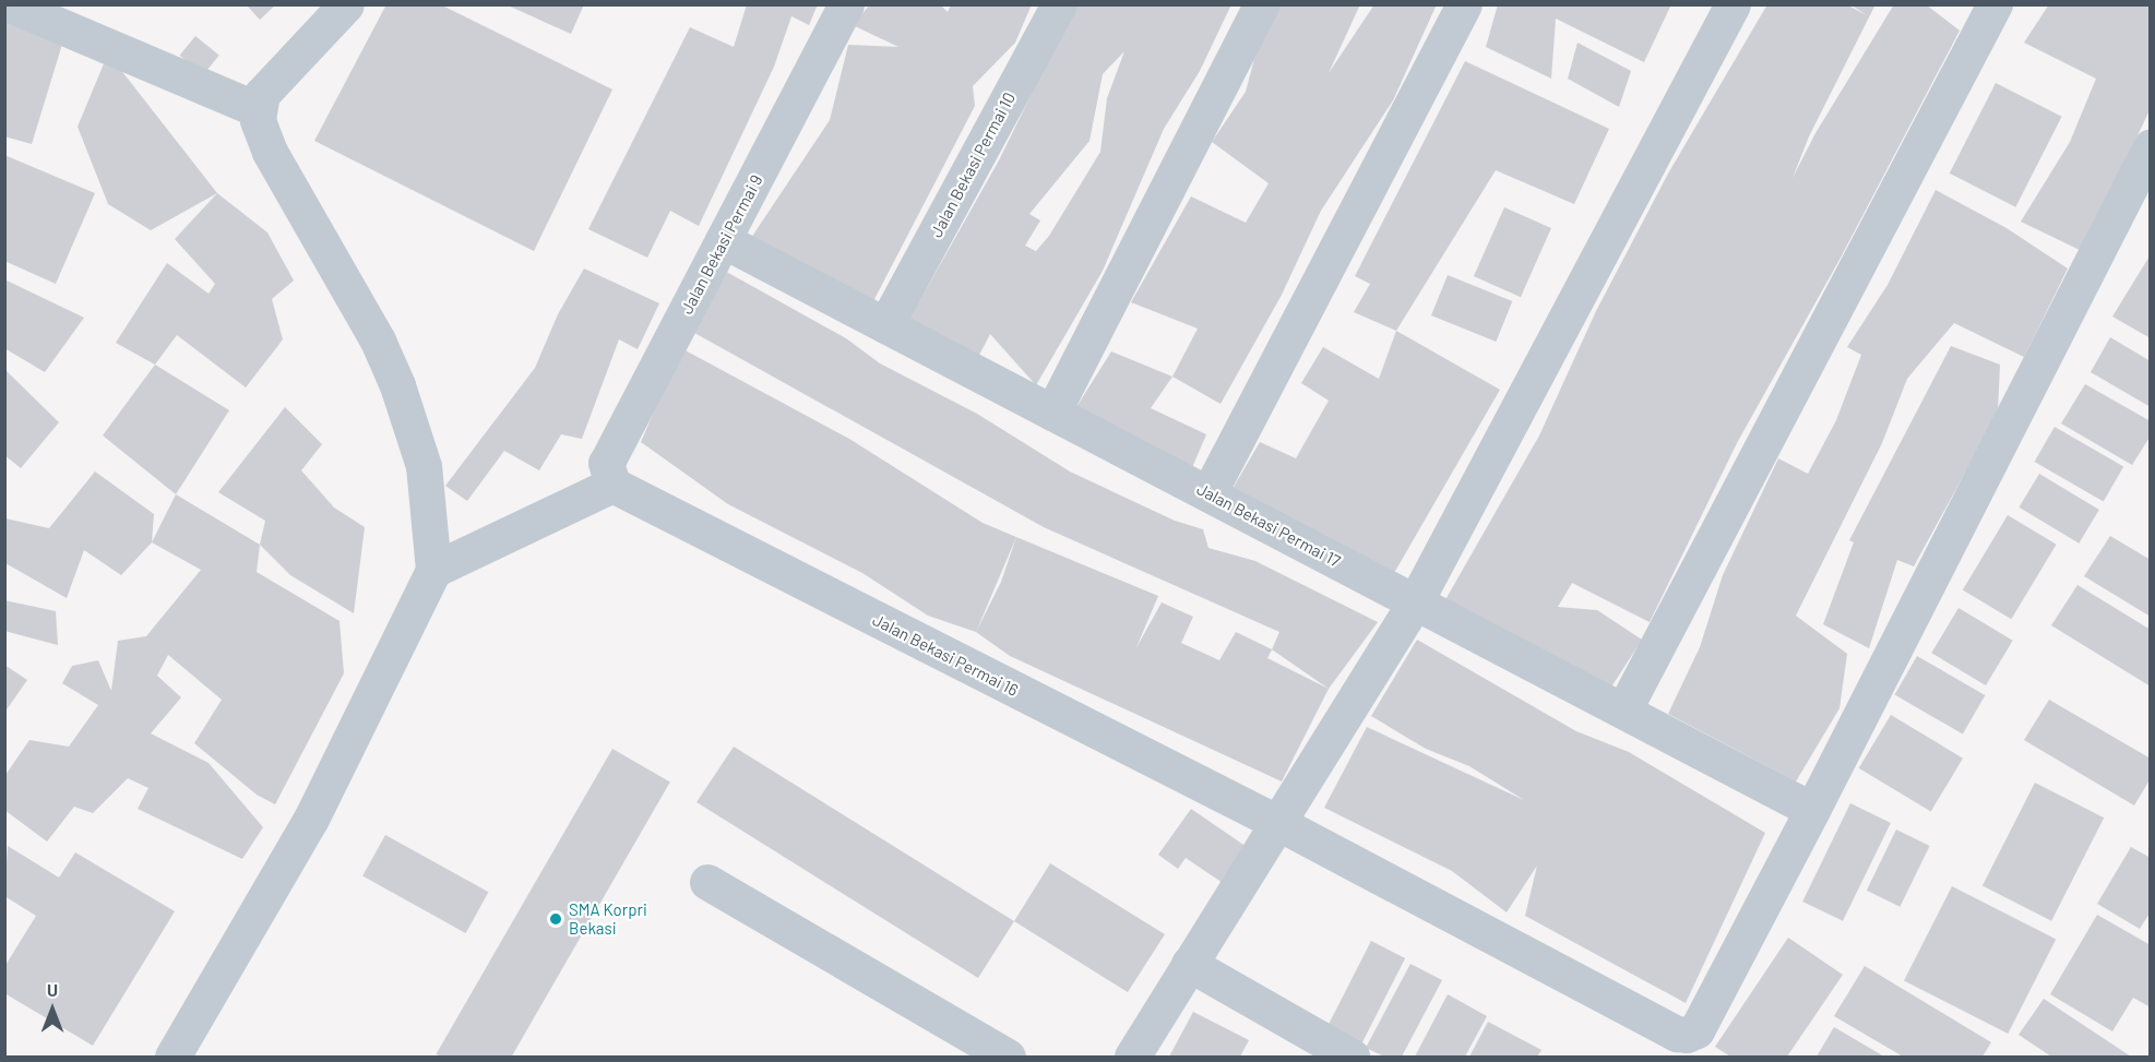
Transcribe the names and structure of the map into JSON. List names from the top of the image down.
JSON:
{
  "streets": {
    "street": [
      "Jalan Bekasi Permai 10",
      "Jalan Bekasi Permai 9",
      "Jalan Bekasi Permai 17",
      "Jalan Bekasi Permai 16"
    ]
  },
  "crossings": [
    ["Jalan Bekasi Permai 10", "Jalan Bekasi Permai 17"],
    ["Jalan Bekasi Permai 9", "Jalan Bekasi Permai 17"],
    ["Jalan Bekasi Permai 9", "Jalan Bekasi Permai 16"],
    ["Jalan Bekasi Permai 17", "Jalan Bekasi Permai 16"]
  ],
  "places": ["SMA Korpri Bekasi"],
  "north": "top"
}
